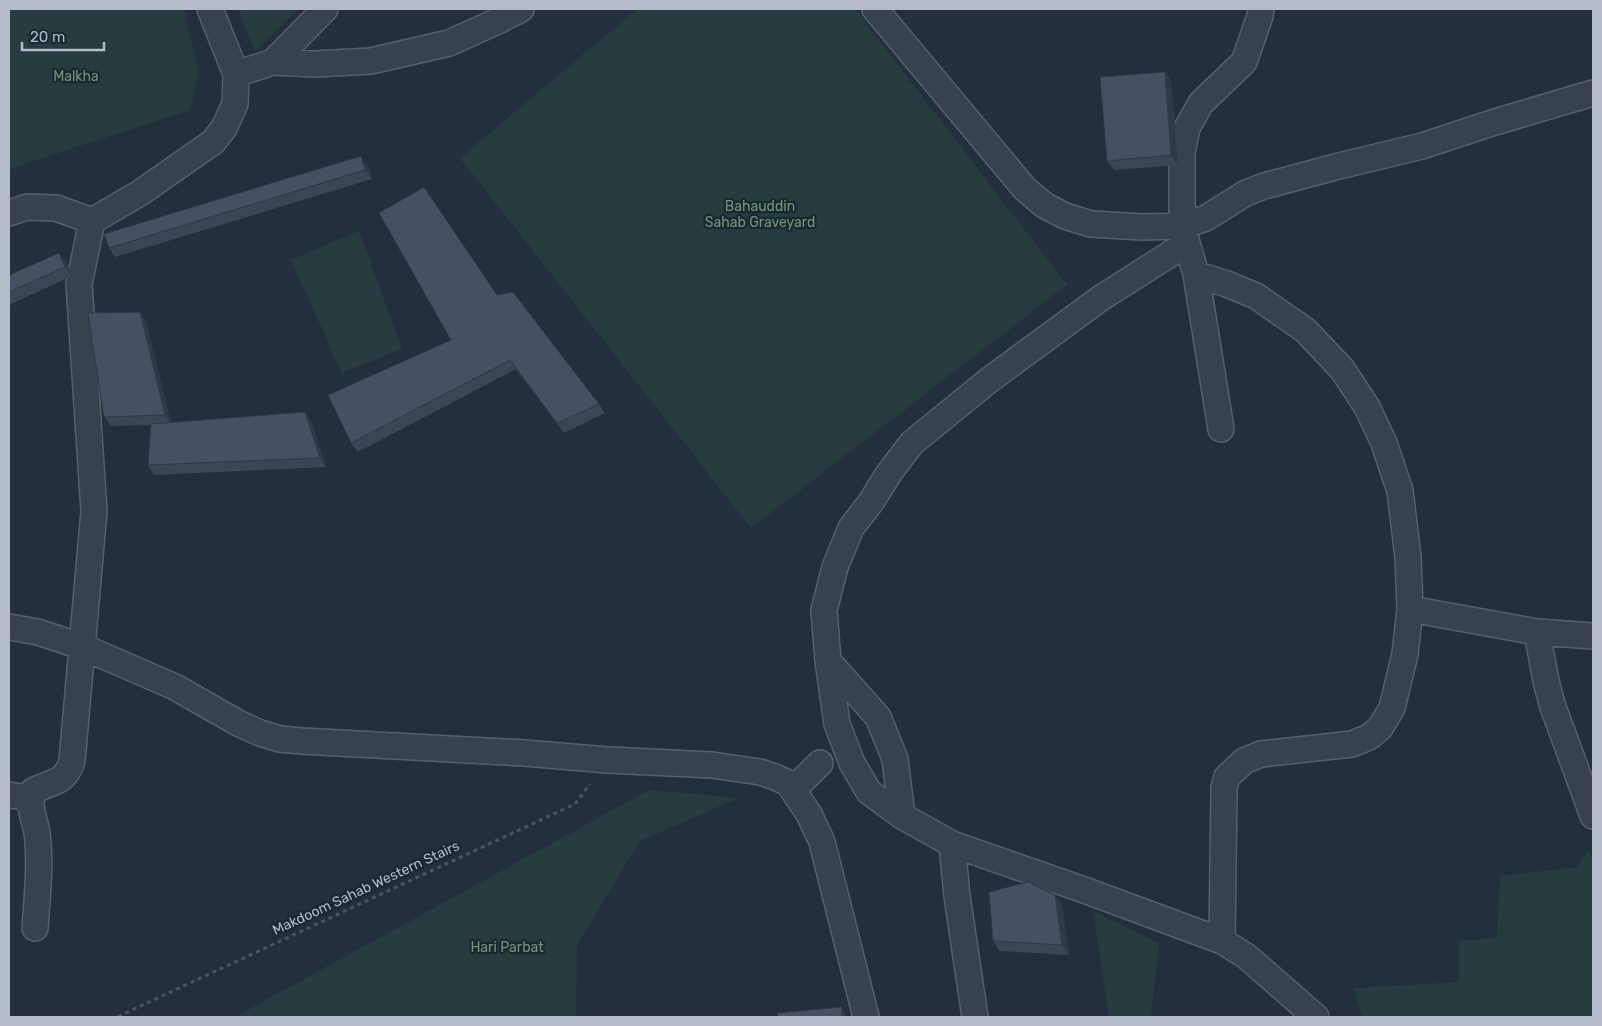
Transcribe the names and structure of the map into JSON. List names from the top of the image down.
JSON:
{
  "streets": {
    "path": ["Makdoom Sahab Western Stairs"]
  },
  "parks": ["Malkha", "Bahauddin Sahab Graveyard", "Hari Parbat"],
  "scale_bar": "20 m"
}
